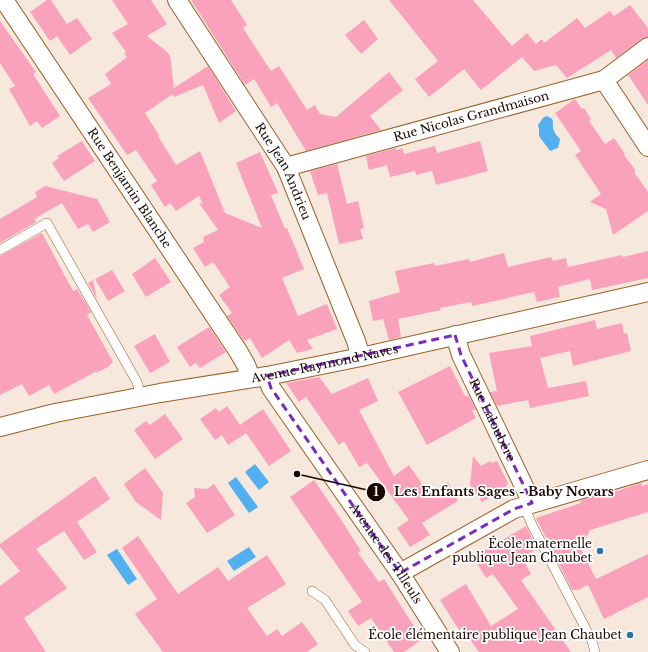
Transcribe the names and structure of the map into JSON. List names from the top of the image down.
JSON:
{
  "streets": {
    "street": [
      "Rue Nicolas Grandmaison",
      "Rue Jean Andrieu",
      "Rue Benjamin Blanche",
      "Avenue Raymond Naves",
      "Rue Laloubère",
      "Avenue des Tilleuls"
    ]
  },
  "crossings": [
    ["Rue Nicolas Grandmaison", "Rue Jean Andrieu"],
    ["Rue Jean Andrieu", "Avenue Raymond Naves"],
    ["Rue Benjamin Blanche", "Avenue Raymond Naves"],
    ["Rue Benjamin Blanche", "Avenue des Tilleuls"],
    ["Avenue Raymond Naves", "Rue Laloubère"],
    ["Avenue Raymond Naves", "Avenue des Tilleuls"]
  ],
  "places": ["Les Enfants Sages - Baby Novars", "École maternelle publique Jean Chaubet", "École élémentaire publique Jean Chaubet"]
}
